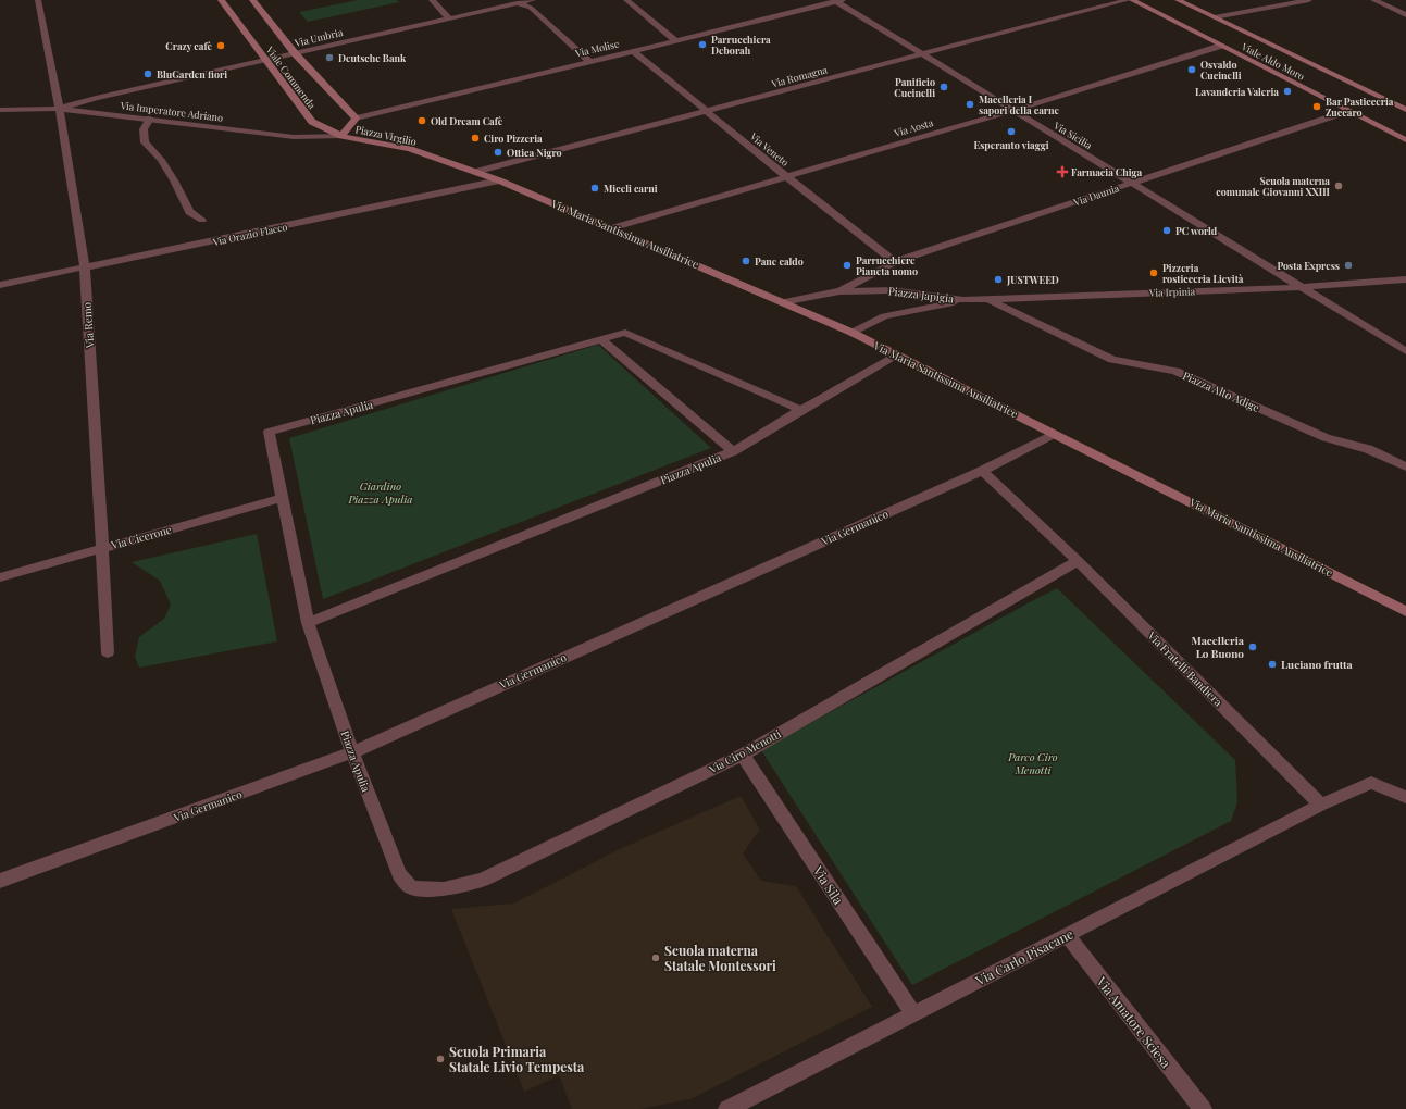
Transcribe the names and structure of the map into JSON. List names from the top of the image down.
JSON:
{
  "streets": {
    "street": [
      "Via Umbria",
      "Via Molise",
      "Viale Aldo Moro",
      "Via Romagna",
      "Viale Commenda",
      "Via Imperatore Adriano",
      "Via Aosta",
      "Piazza Virgilio",
      "Via Sicilia",
      "Via Veneto",
      "Via Daunia",
      "Via Orazio Flacco",
      "Via Maria Santissima Ausiliatrice",
      "Via Irpinia",
      "Piazza Japigia",
      "Via Remo",
      "Piazza Alto Adige",
      "Piazza Apulia",
      "Via Germanico",
      "Via Cicerone",
      "Via Fratelli Bandiera",
      "Via Ciro Menotti",
      "Via Sila",
      "Via Carlo Pisacane",
      "Via Amatore Sciesa"
    ]
  },
  "crossings": [
    ["Via Umbria", "Viale Commenda"],
    ["Via Umbria", "Via Imperatore Adriano"],
    ["Via Umbria", "Via Remo"],
    ["Via Molise", "Viale Commenda"],
    ["Via Molise", "Via Sicilia"],
    ["Via Molise", "Via Veneto"],
    ["Viale Aldo Moro", "Via Aosta"],
    ["Viale Aldo Moro", "Via Daunia"],
    ["Via Romagna", "Piazza Virgilio"],
    ["Via Romagna", "Via Sicilia"],
    ["Via Romagna", "Via Veneto"],
    ["Via Romagna", "Via Maria Santissima Ausiliatrice"],
    ["Viale Commenda", "Via Imperatore Adriano"],
    ["Viale Commenda", "Piazza Virgilio"],
    ["Via Imperatore Adriano", "Piazza Virgilio"],
    ["Via Imperatore Adriano", "Via Remo"],
    ["Via Aosta", "Via Sicilia"],
    ["Via Aosta", "Via Veneto"],
    ["Via Aosta", "Via Maria Santissima Ausiliatrice"],
    ["Piazza Virgilio", "Via Maria Santissima Ausiliatrice"],
    ["Via Sicilia", "Via Daunia"],
    ["Via Sicilia", "Via Irpinia"],
    ["Via Veneto", "Via Daunia"],
    ["Via Veneto", "Piazza Japigia"],
    ["Via Daunia", "Piazza Japigia"],
    ["Via Orazio Flacco", "Via Maria Santissima Ausiliatrice"],
    ["Via Orazio Flacco", "Via Remo"],
    ["Via Maria Santissima Ausiliatrice", "Piazza Japigia"],
    ["Via Maria Santissima Ausiliatrice", "Piazza Apulia"],
    ["Via Maria Santissima Ausiliatrice", "Via Germanico"],
    ["Via Irpinia", "Piazza Japigia"],
    ["Via Irpinia", "Piazza Alto Adige"],
    ["Via Remo", "Via Cicerone"],
    ["Piazza Apulia", "Via Germanico"],
    ["Piazza Apulia", "Via Cicerone"],
    ["Piazza Apulia", "Via Ciro Menotti"],
    ["Via Germanico", "Via Fratelli Bandiera"],
    ["Via Fratelli Bandiera", "Via Ciro Menotti"],
    ["Via Fratelli Bandiera", "Via Carlo Pisacane"],
    ["Via Ciro Menotti", "Via Sila"],
    ["Via Sila", "Via Carlo Pisacane"],
    ["Via Carlo Pisacane", "Via Amatore Sciesa"]
  ],
  "parks": ["Giardino Piazza Apulia", "Parco Ciro Menotti"],
  "places": {
    "other": [
      "Parrucchiera Deborah",
      "Crazy cafè",
      "Deutsche Bank",
      "Osvaldo Cucinelli",
      "BluGarden fiori",
      "Panificio Cucinelli",
      "Lavanderia Valeria",
      "Macelleria I sapori della carne",
      "Bar Pasticceria Zuccaro",
      "Old Dream Cafè",
      "Esperanto viaggi",
      "Ciro Pizzeria",
      "Ottica Nigro",
      "Scuola materna comunale Giovanni XXIII",
      "Miceli carni",
      "PC world",
      "Pane caldo",
      "Parrucchiere Pianeta uomo",
      "Posta Express",
      "Pizzeria rosticceria Lievità",
      "JUSTWEED",
      "Macelleria Lo Buono",
      "Luciano frutta",
      "Scuola materna Statale Montessori",
      "Scuola Primaria Statale Livio Tempesta"
    ],
    "health": ["Farmacia Chiga"]
  }
}
